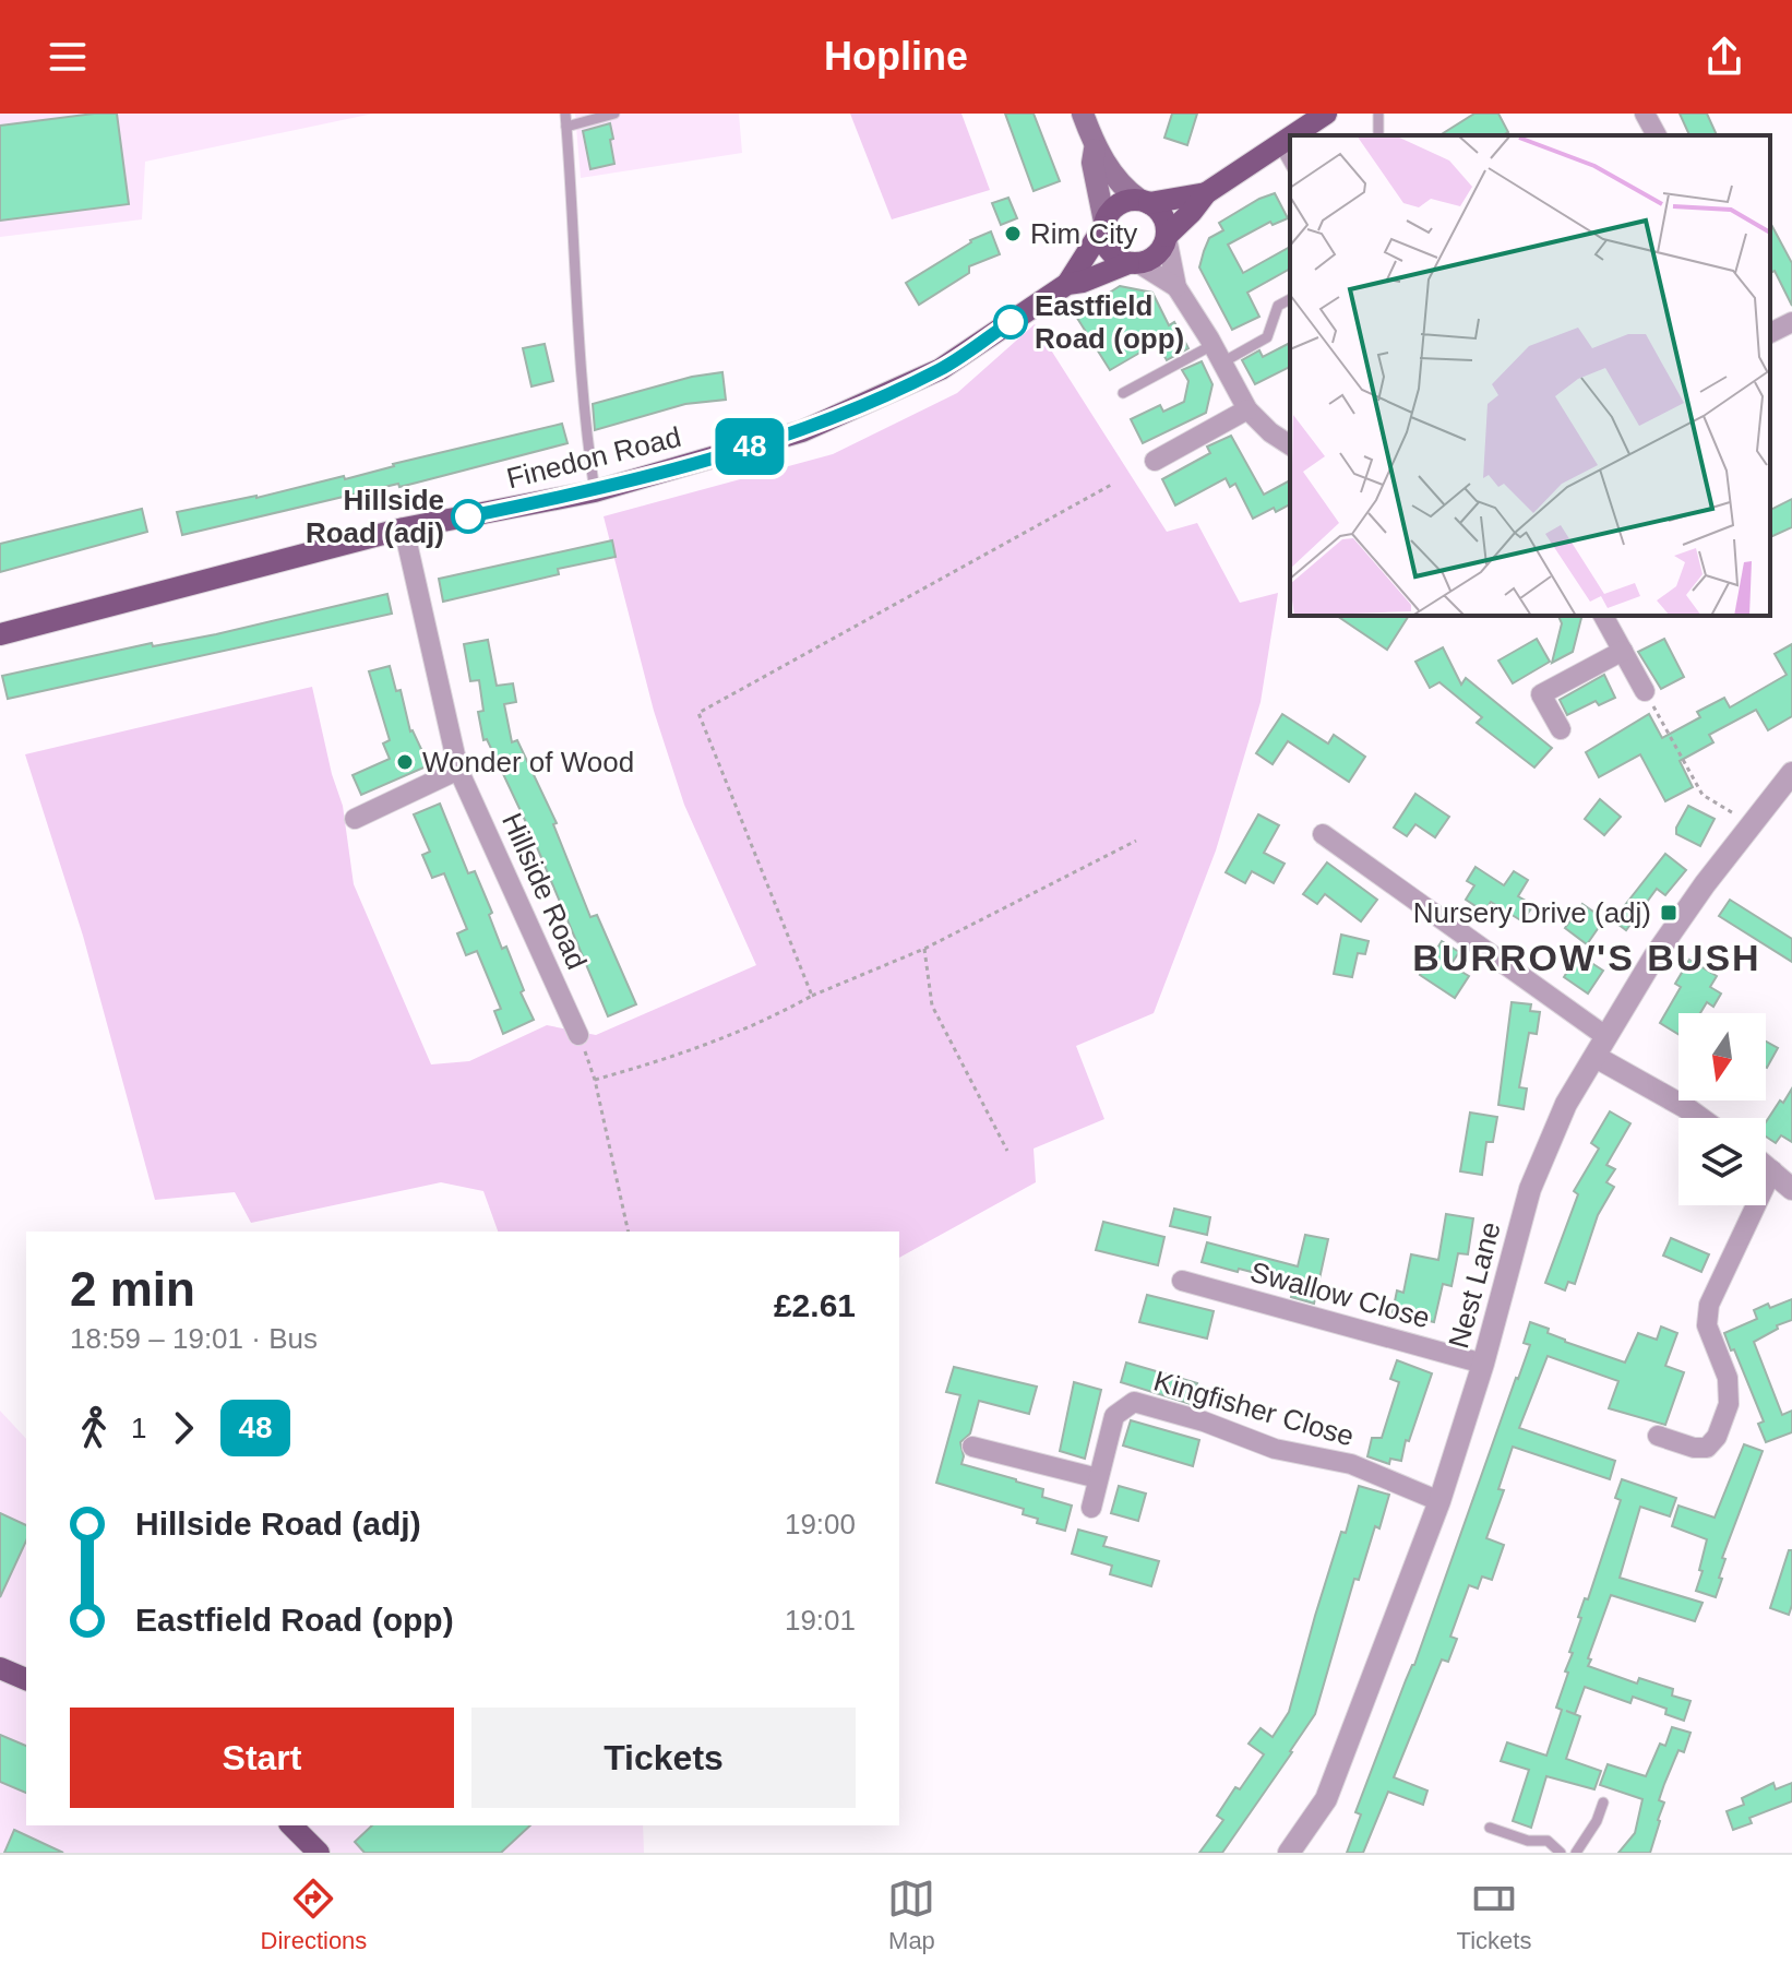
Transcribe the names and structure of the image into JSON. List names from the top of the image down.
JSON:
{
  "streets": {
    "main road": ["Finedon Road"],
    "street": [
      "Hillside Road",
      "Nest Lane",
      "Swallow Close",
      "Kingfisher Close"
    ]
  },
  "crossings": [
    ["Finedon Road", "Hillside Road"],
    ["Nest Lane", "Swallow Close"],
    ["Nest Lane", "Kingfisher Close"]
  ],
  "districts": ["BURROW'S BUSH"],
  "places": {
    "other": [
      "Rim City",
      "Eastfield Road (opp)",
      "Hillside Road (adj)",
      "Wonder of Wood"
    ],
    "transit": ["Nursery Drive (adj)"]
  },
  "lines": ["bus line 48"],
  "north": "bottom",
  "page": {
    "header": "Hopline",
    "on_map": "48",
    "heading": ["2 min", "18:59 – 19:01 · Bus", "£2.61"],
    "legs": ["1", "48"],
    "list": [
      {
        "name": "Hillside Road (adj)",
        "value": "19:00"
      },
      {
        "name": "Eastfield Road (opp)",
        "value": "19:01"
      }
    ],
    "buttons": ["Start", "Tickets"],
    "tabs": ["Directions", "Map", "Tickets"]
  }
}
